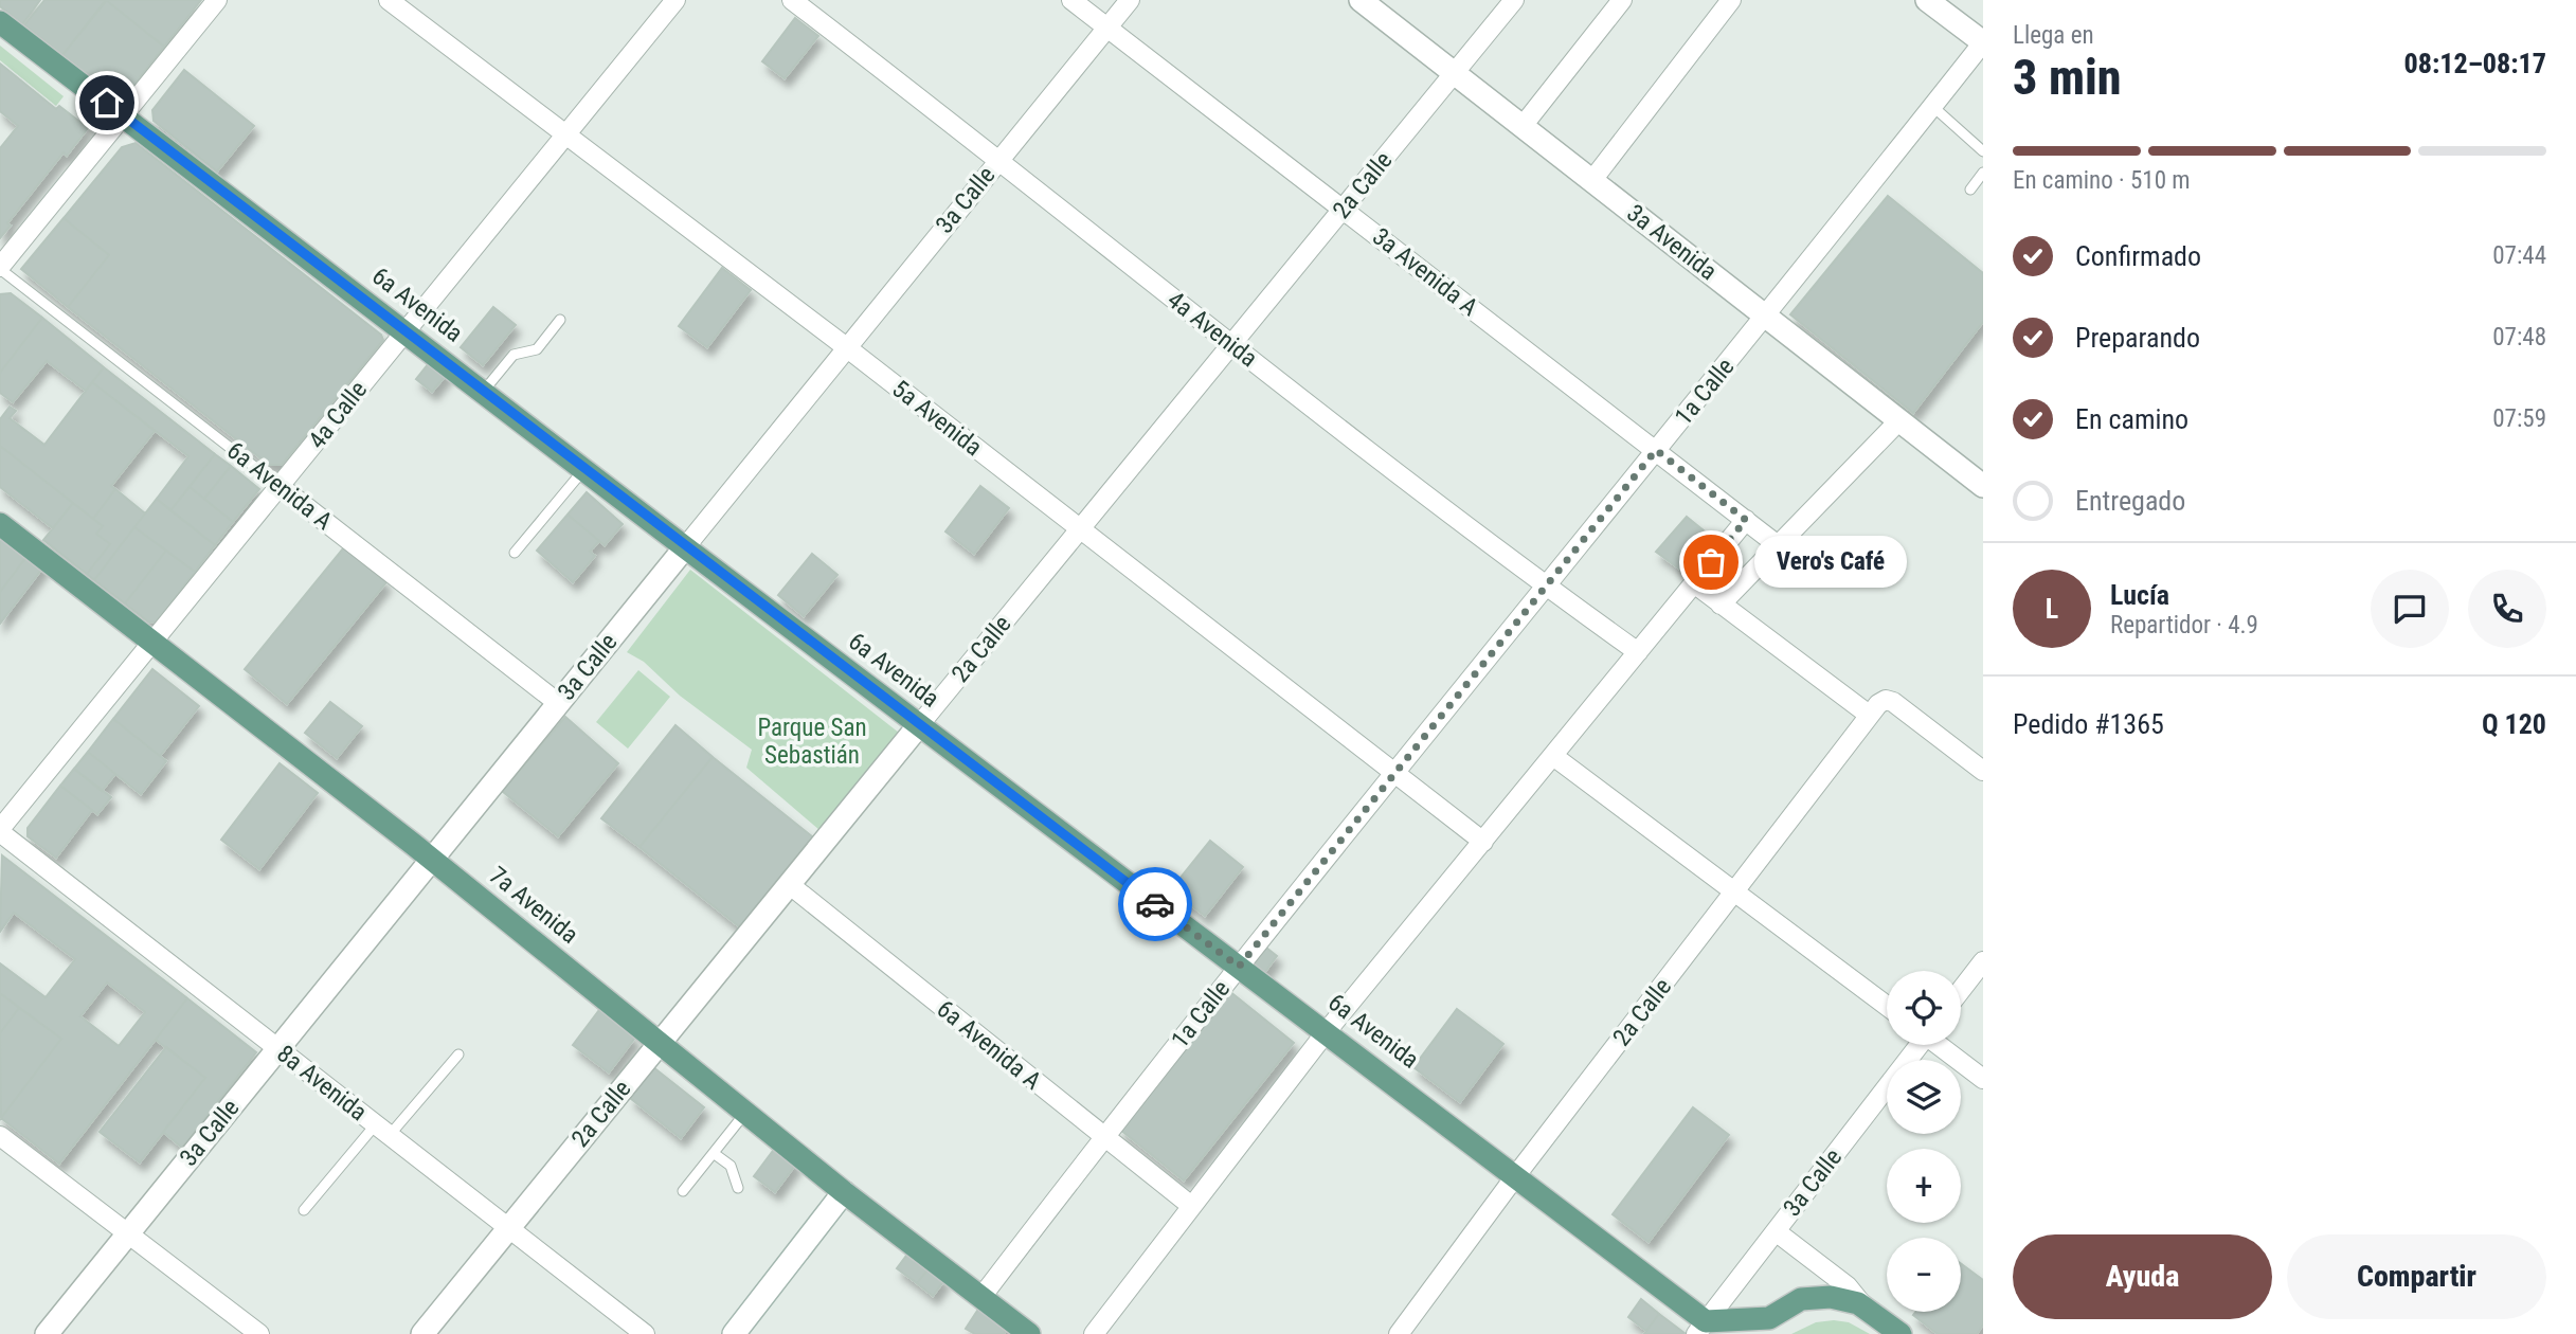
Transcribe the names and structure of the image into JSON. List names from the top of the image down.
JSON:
{
  "streets": {
    "main road": ["6a Avenida", "7a Avenida"],
    "street": [
      "2a Calle",
      "3a Calle",
      "3a Avenida",
      "3a Avenida A",
      "4a Avenida",
      "1a Calle",
      "4a Calle",
      "5a Avenida",
      "6a Avenida A",
      "8a Avenida"
    ]
  },
  "crossings": [
    ["2a Calle", "3a Avenida"],
    ["2a Calle", "3a Avenida A"],
    ["2a Calle", "6a Avenida"],
    ["2a Calle", "4a Avenida"],
    ["2a Calle", "5a Avenida"],
    ["2a Calle", "6a Avenida A"],
    ["2a Calle", "7a Avenida"],
    ["2a Calle", "8a Avenida"],
    ["3a Calle", "3a Avenida A"],
    ["3a Calle", "6a Avenida"],
    ["3a Calle", "4a Avenida"],
    ["3a Calle", "5a Avenida"],
    ["3a Calle", "6a Avenida A"],
    ["3a Calle", "7a Avenida"],
    ["3a Calle", "8a Avenida"],
    ["3a Avenida", "1a Calle"],
    ["3a Avenida A", "1a Calle"],
    ["6a Avenida", "1a Calle"],
    ["6a Avenida", "4a Calle"],
    ["4a Avenida", "1a Calle"],
    ["1a Calle", "5a Avenida"],
    ["1a Calle", "6a Avenida A"],
    ["1a Calle", "7a Avenida"],
    ["4a Calle", "5a Avenida"],
    ["4a Calle", "6a Avenida A"],
    ["4a Calle", "7a Avenida"],
    ["4a Calle", "8a Avenida"]
  ],
  "parks": ["Parque San Sebastián"],
  "places": ["Vero's Café"],
  "page": {
    "heading": ["3 min", "Llega en", "08:12–08:17"],
    "panel": [
      "Lucía",
      "Repartidor · 4.9",
      "Pedido #1365",
      "Q 120"
    ],
    "bar": "En camino · 510 m",
    "list": [
      ["Confirmado", "07:44"],
      ["Preparando", "07:48"],
      ["En camino", "07:59"],
      "Entregado"
    ],
    "bubble": "Vero's Café",
    "round": "L",
    "map_buttons": ["+", "−"],
    "buttons": ["Ayuda", "Compartir"]
  }
}
